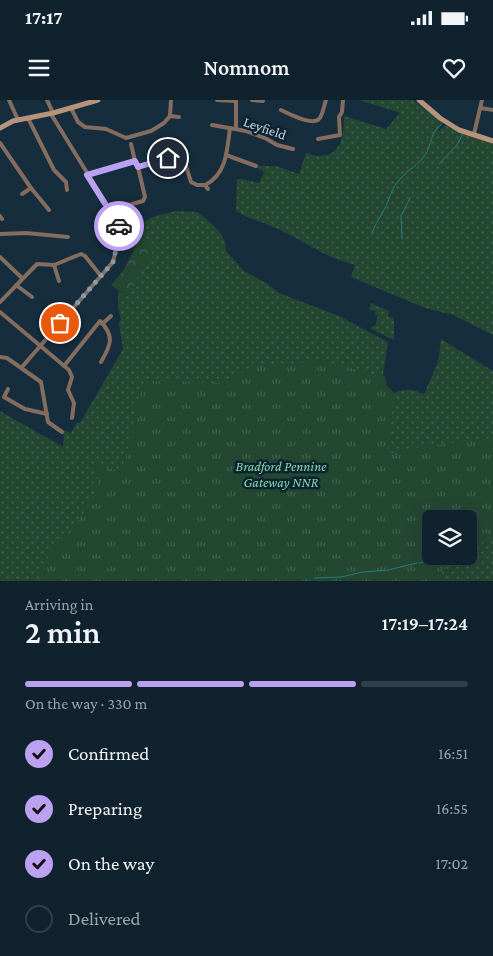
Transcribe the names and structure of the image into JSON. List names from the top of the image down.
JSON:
{
  "streets": {
    "street": ["Leyfield"]
  },
  "parks": ["Bradford Pennine Gateway NNR"],
  "page": {
    "status": "17:17",
    "header": "Nomnom",
    "heading": ["2 min", "Arriving in", "17:19–17:24"],
    "bar": "On the way · 330 m",
    "list": [
      ["Confirmed", "16:51"],
      ["Preparing", "16:55"],
      ["On the way", "17:02"],
      "Delivered"
    ]
  }
}
